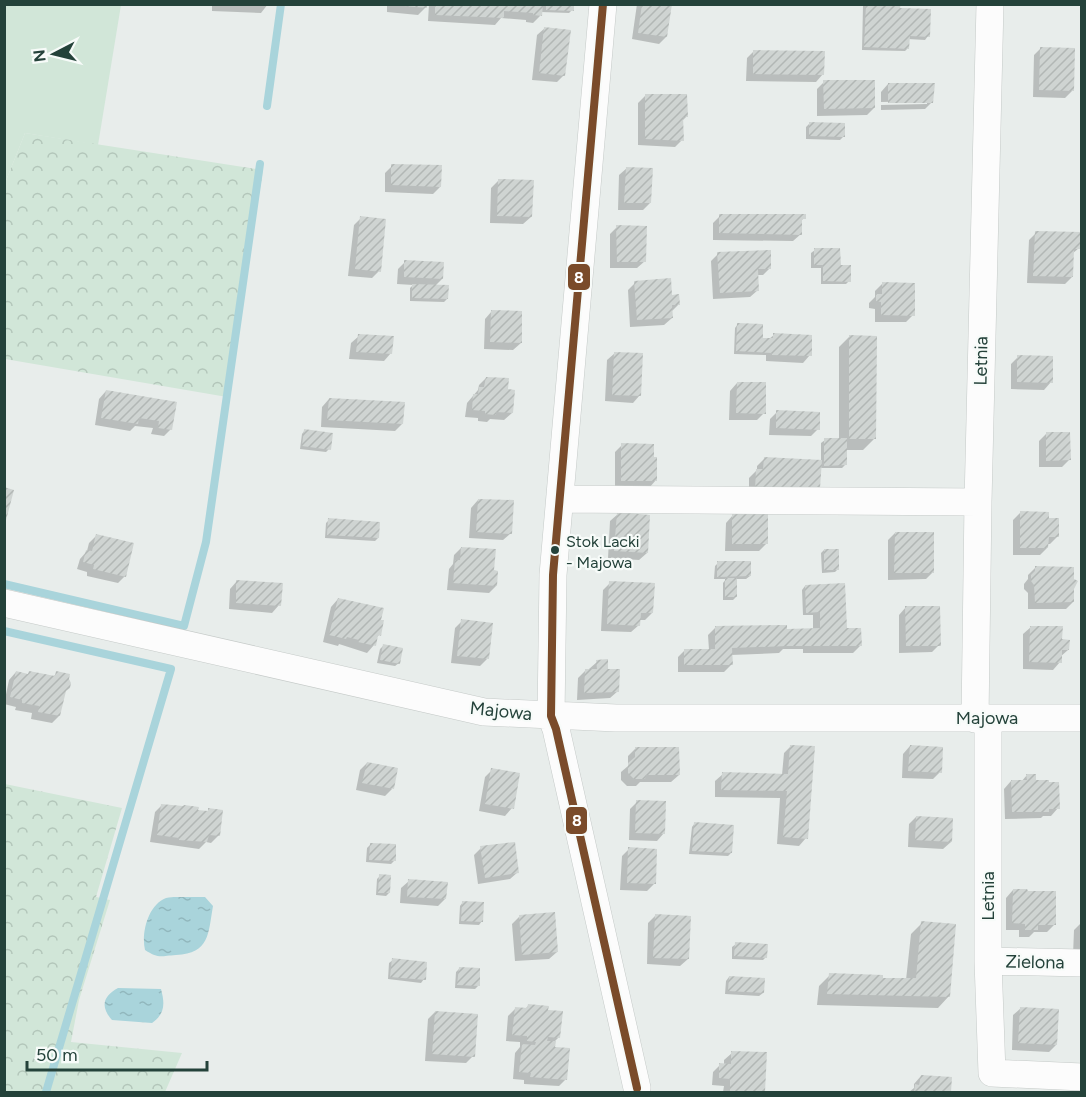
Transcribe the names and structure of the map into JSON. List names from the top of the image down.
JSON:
{
  "streets": {
    "street": ["Letnia", "Majowa", "Zielona"]
  },
  "crossings": [
    ["Letnia", "Majowa"],
    ["Letnia", "Zielona"]
  ],
  "places": ["Stok Lacki - Majowa"],
  "lines": ["transit line 8"],
  "scale_bar": "50 m",
  "north": "left"
}
